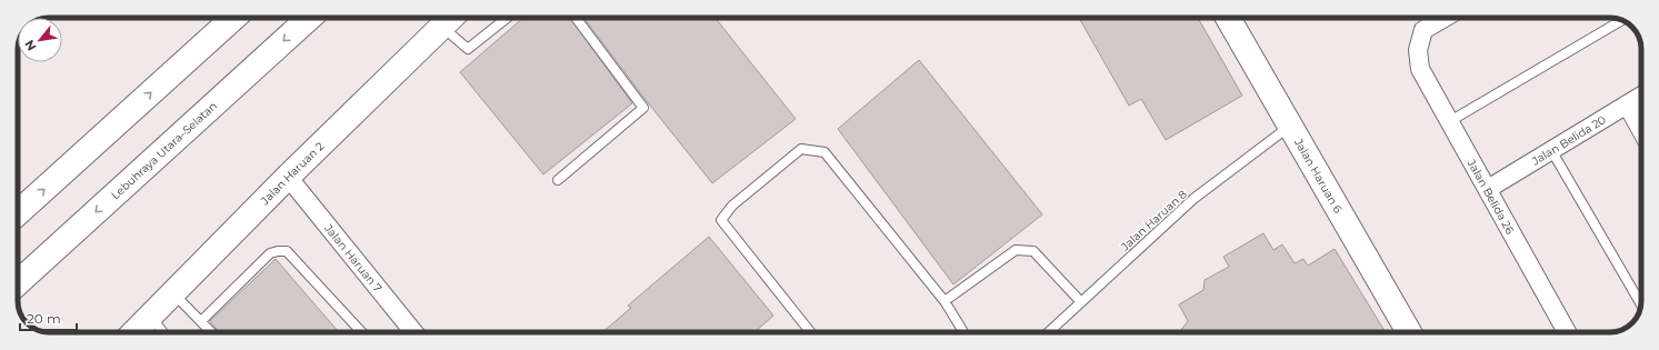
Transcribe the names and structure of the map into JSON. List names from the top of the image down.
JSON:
{
  "streets": {
    "main road": ["Lebuhraya Utara–Selatan", "Jalan Haruan 2", "Jalan Haruan 6"],
    "street": ["Jalan Belida 20", "Jalan Belida 26", "Jalan Haruan 7"],
    "lane": ["Jalan Haruan 8"]
  },
  "crossings": [
    ["Jalan Belida 20", "Jalan Belida 26"],
    ["Jalan Haruan 2", "Jalan Haruan 7"],
    ["Jalan Haruan 6", "Jalan Haruan 8"]
  ],
  "scale_bar": "20 m",
  "north": "bottom left"
}
